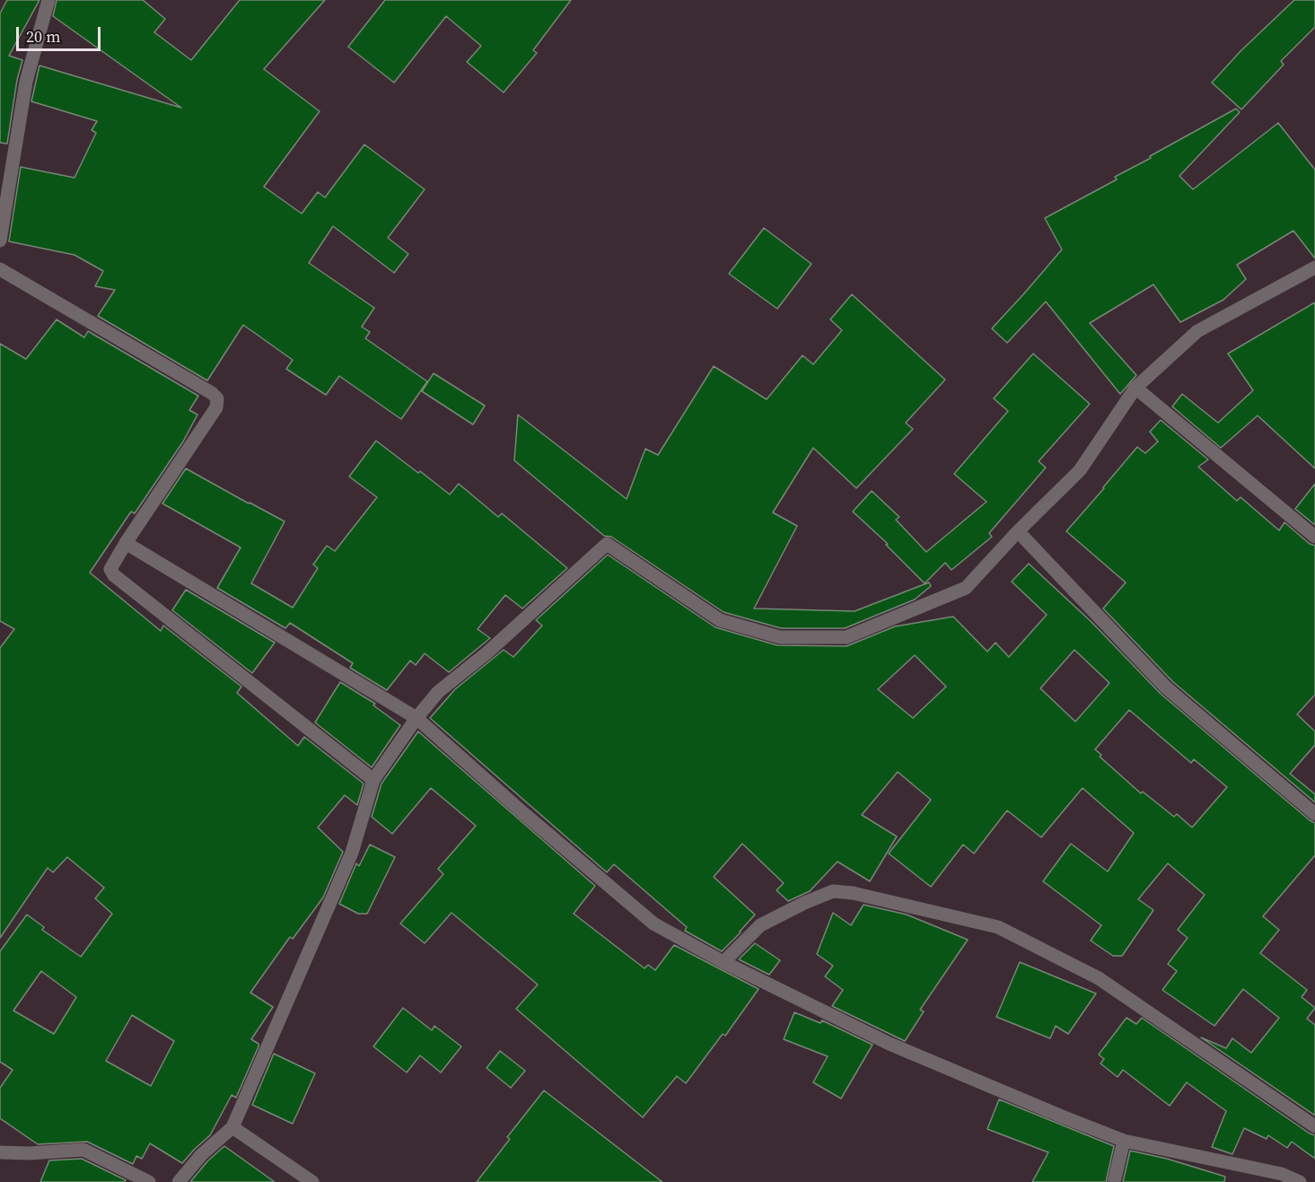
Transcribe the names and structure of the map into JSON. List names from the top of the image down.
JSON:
{
  "scale_bar": "20 m"
}
